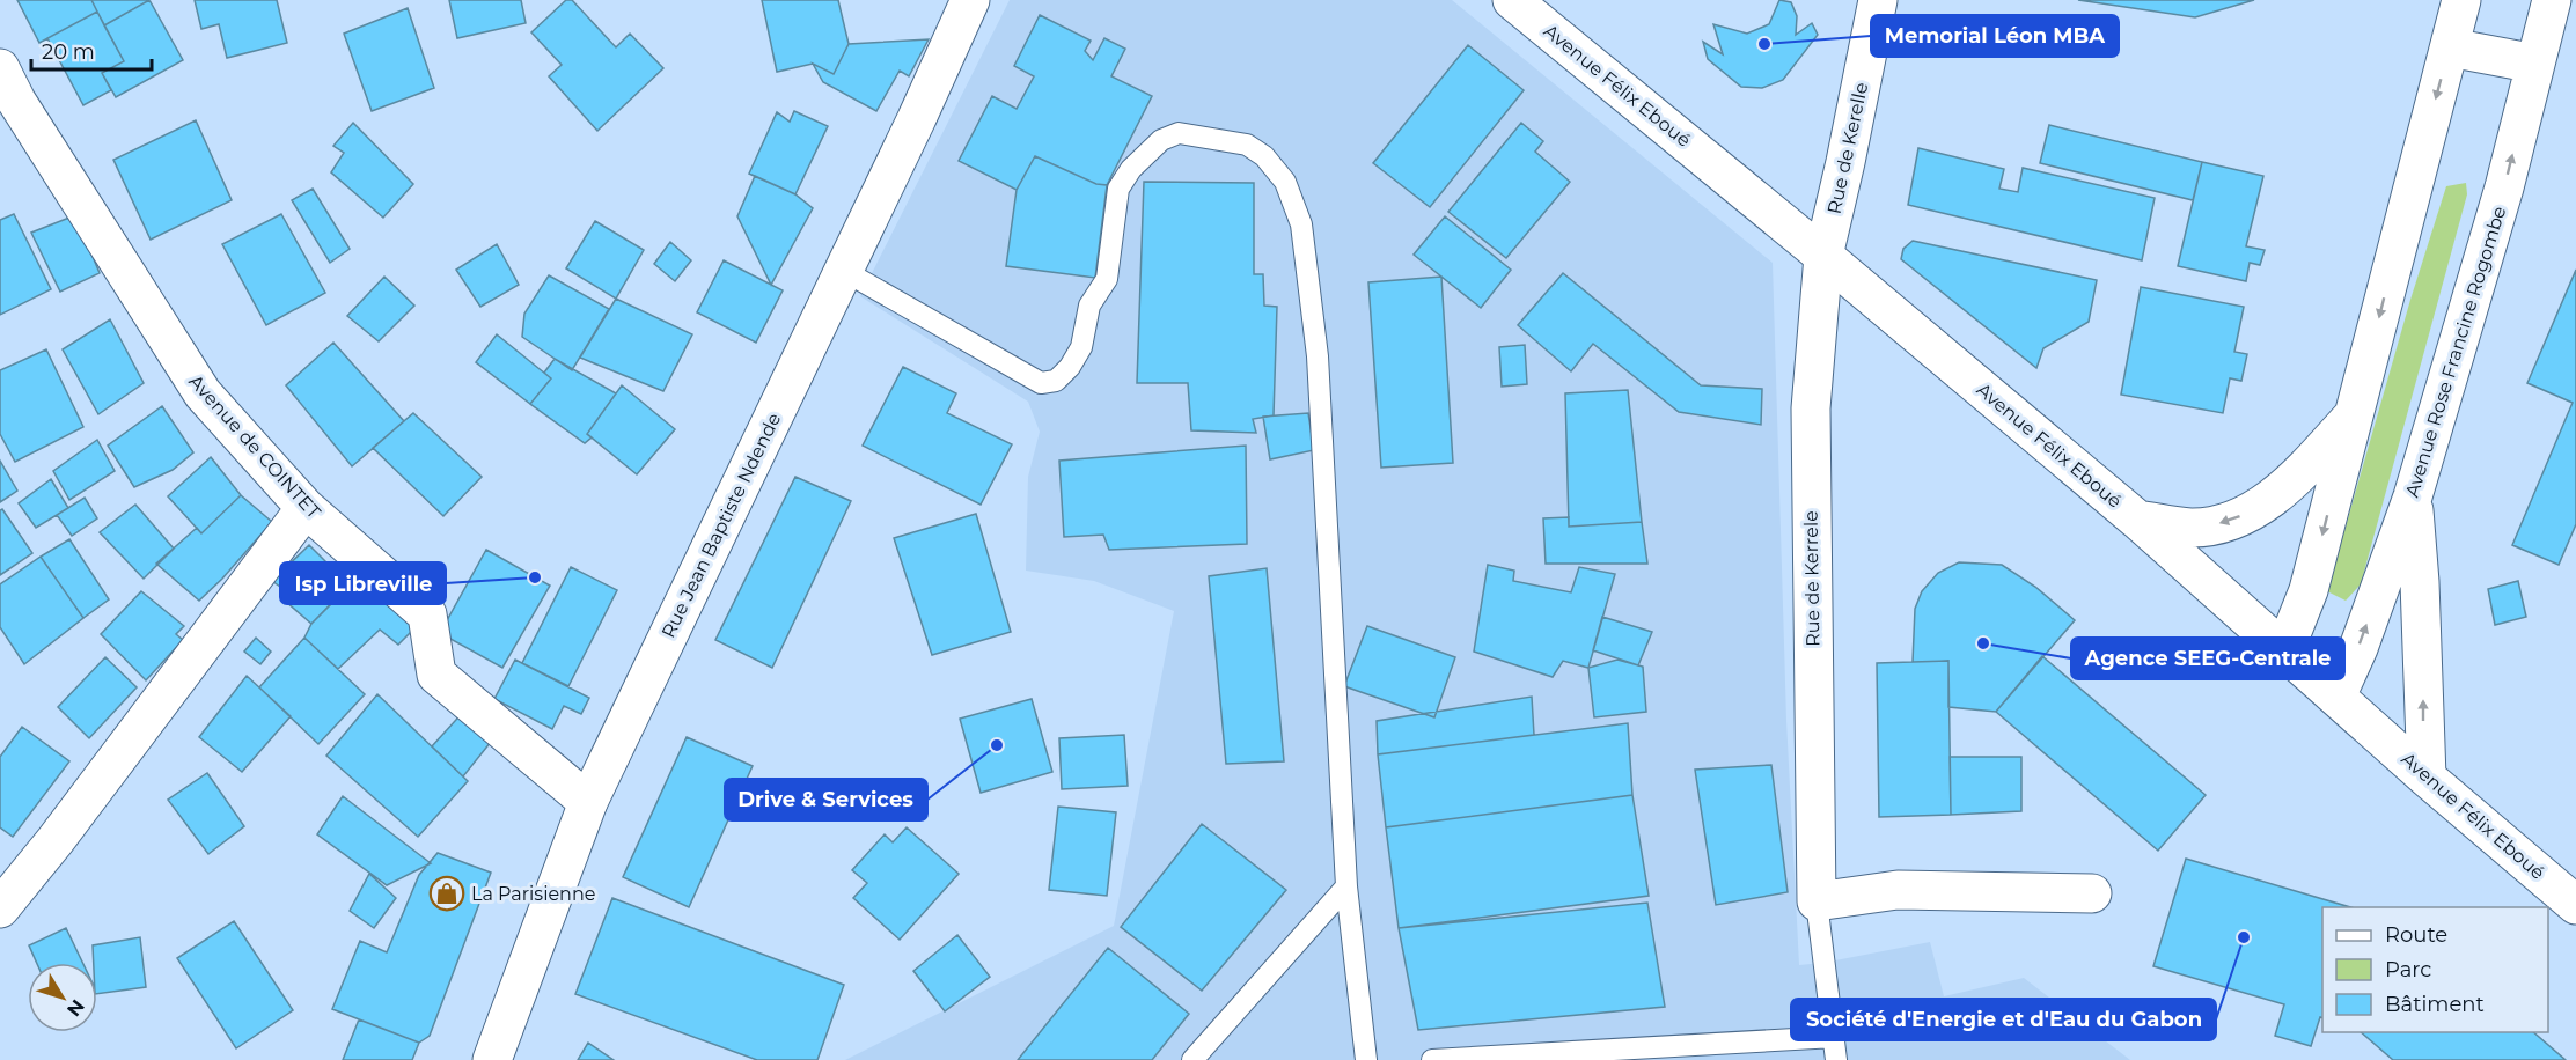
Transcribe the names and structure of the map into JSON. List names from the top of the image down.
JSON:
{
  "streets": {
    "main road": [
      "Avenue Félix Eboué",
      "Rue de Kerelle",
      "Avenue Rose Francine Rogombe",
      "Avenue de COINTET",
      "Rue Jean Baptiste Ndende",
      "Rue de Kerrele"
    ]
  },
  "crossings": [
    ["Avenue Félix Eboué", "Rue de Kerelle"],
    ["Avenue Félix Eboué", "Avenue Rose Francine Rogombe"],
    ["Avenue Félix Eboué", "Rue de Kerrele"],
    ["Rue de Kerelle", "Rue de Kerrele"],
    ["Avenue de COINTET", "Rue Jean Baptiste Ndende"]
  ],
  "places": {
    "other": [
      "Memorial Léon MBA",
      "Isp Libreville",
      "Agence SEEG-Centrale",
      "Drive & Services",
      "Société d'Energie et d'Eau du Gabon"
    ],
    "shop": ["La Parisienne"]
  },
  "legend": ["Route", "Parc", "Bâtiment"],
  "scale_bar": "20 m",
  "north": "bottom right"
}
